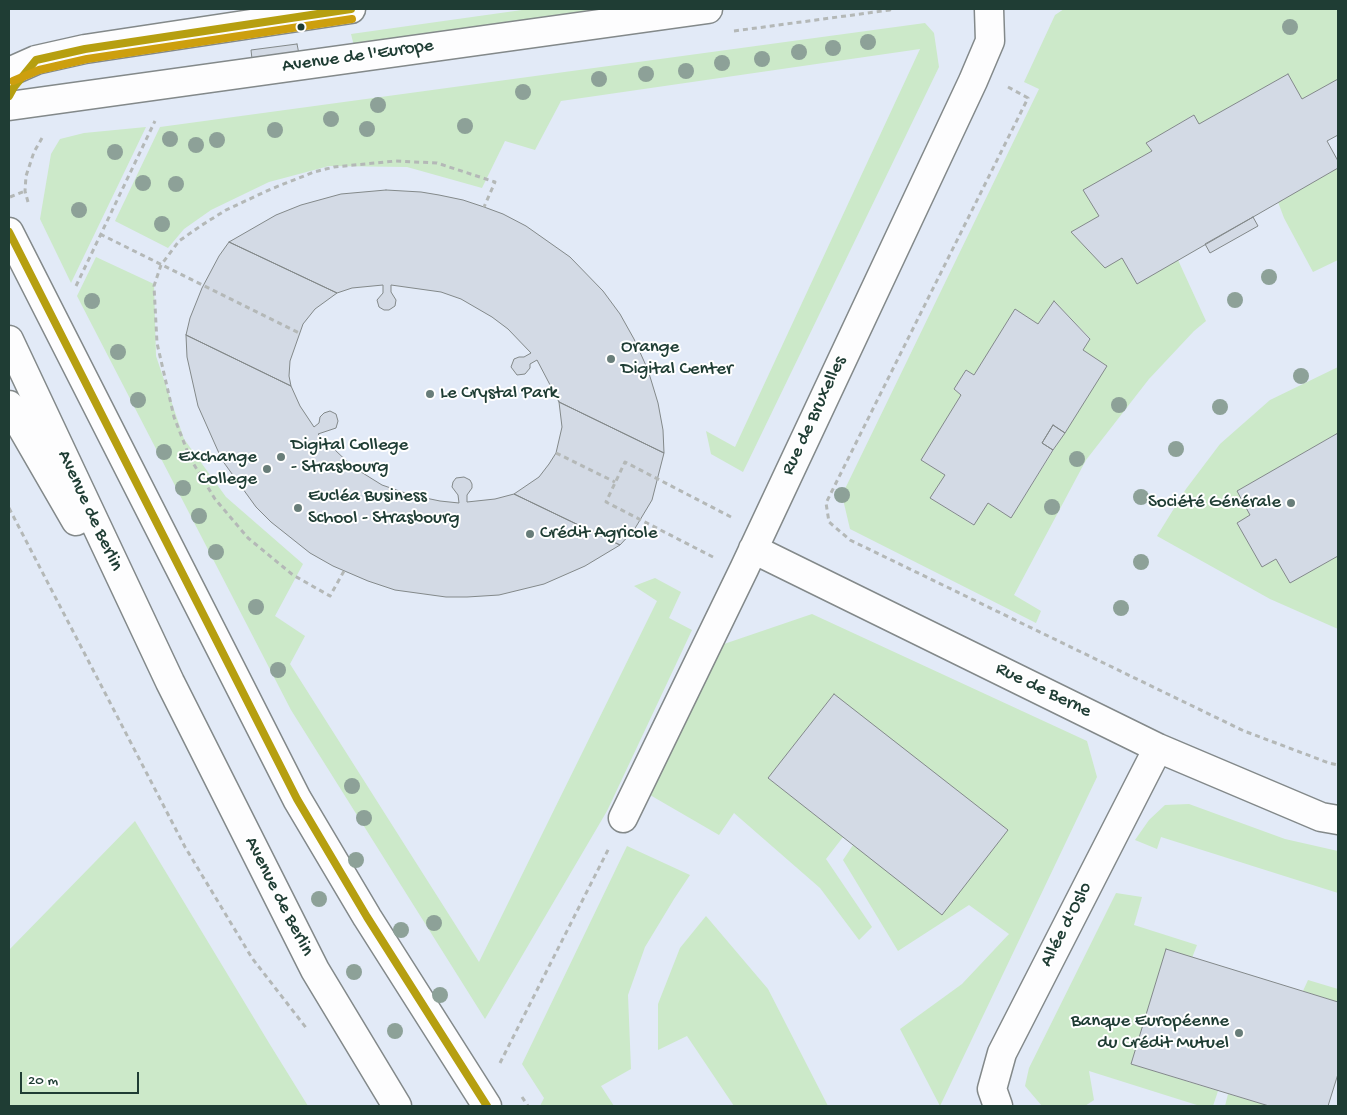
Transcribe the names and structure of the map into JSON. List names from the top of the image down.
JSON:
{
  "streets": {
    "street": [
      "Avenue de l'Europe",
      "Rue de Bruxelles",
      "Avenue de Berlin",
      "Rue de Berne",
      "Allée d'Oslo"
    ]
  },
  "crossings": [
    ["Rue de Bruxelles", "Rue de Berne"],
    ["Rue de Berne", "Allée d'Oslo"]
  ],
  "places": [
    "Orange Digital Center",
    "Le Crystal Park",
    "Digital College - Strasbourg",
    "Exchange College",
    "Société Générale",
    "Eucléa Business School - Strasbourg",
    "Crédit Agricole",
    "Banque Européenne du Crédit Mutuel"
  ],
  "scale_bar": "20 m"
}
